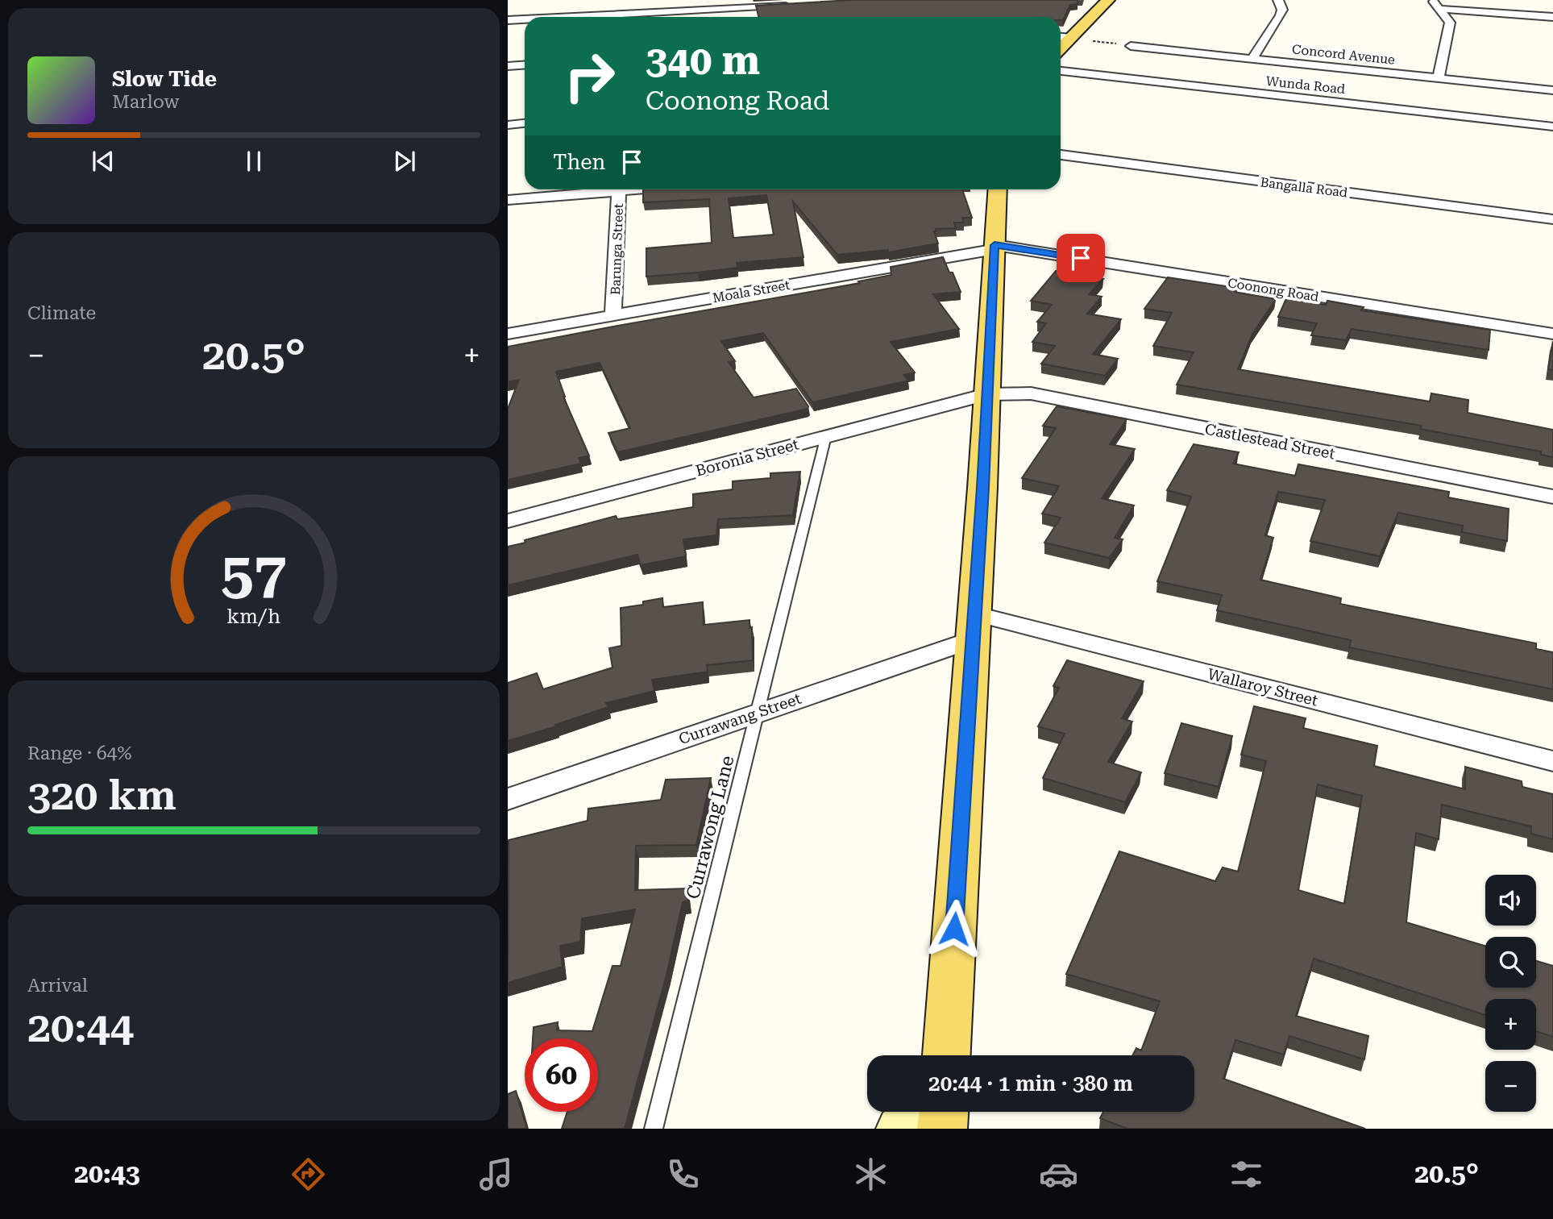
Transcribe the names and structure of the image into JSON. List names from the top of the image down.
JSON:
{
  "streets": {
    "street": [
      "Concord Avenue",
      "Wunda Road",
      "Bangalla Road",
      "Barunga Street",
      "Coonong Road",
      "Moala Street",
      "Castlestead Street",
      "Boronia Street",
      "Wallaroy Street",
      "Currawang Street"
    ],
    "lane": ["Currawong Lane"]
  },
  "crossings": [
    ["Barunga Street", "Moala Street"],
    ["Coonong Road", "Moala Street"],
    ["Castlestead Street", "Boronia Street"],
    ["Boronia Street", "Currawong Lane"],
    ["Wallaroy Street", "Currawang Street"],
    ["Currawang Street", "Currawong Lane"]
  ],
  "page": {
    "turn": ["340 m", "Coonong Road"],
    "song": ["Slow Tide", "Marlow"],
    "then": "Then",
    "tile": [
      "Climate",
      ["Range · 64%", "320 km"],
      ["Arrival", "20:44"]
    ],
    "heat": ["−", "20.5°", "+"],
    "map_buttons": ["+", "−"],
    "limit": "60",
    "trip": "20:44 · 1 min · 380 m",
    "tabs": ["20:43", "20.5°"],
    "gauge": ["57", "km/h"]
  }
}
